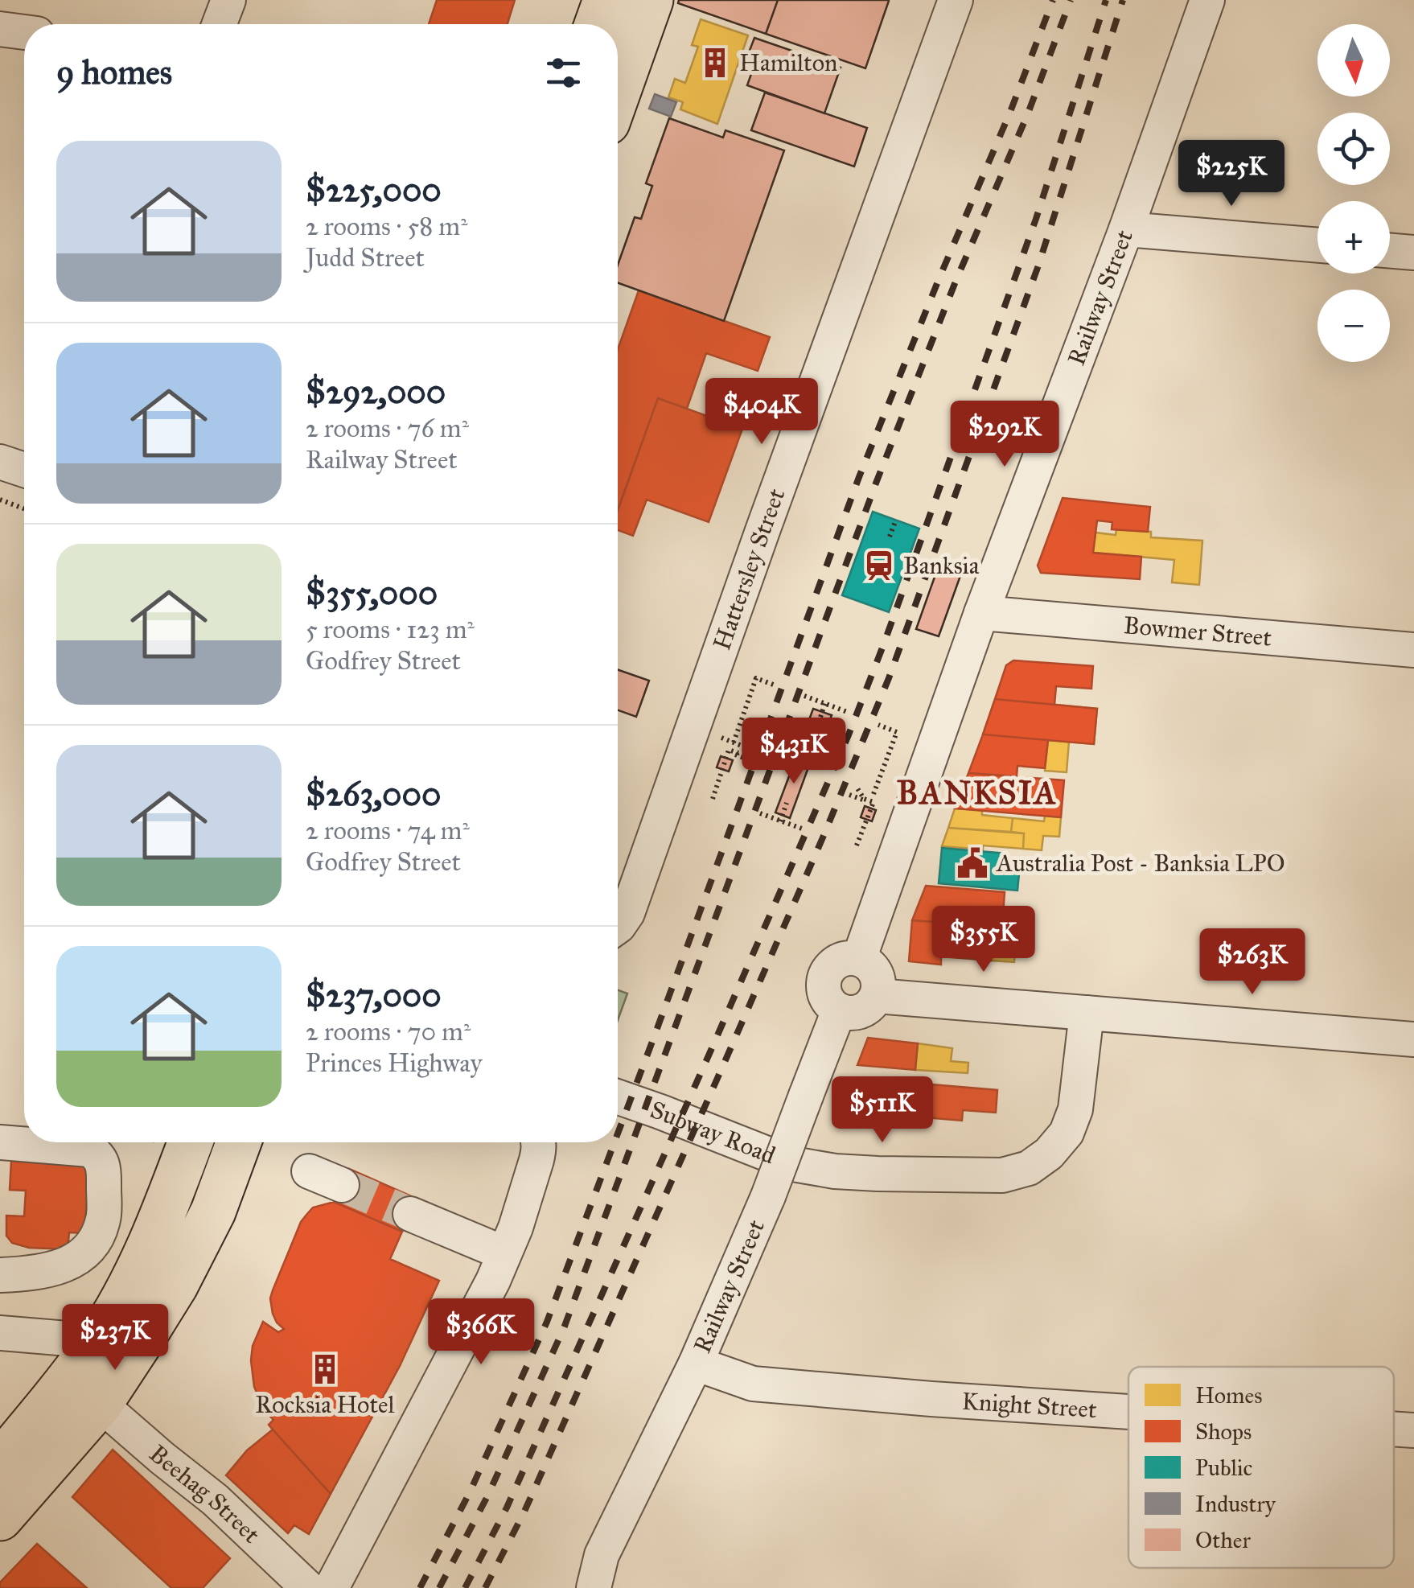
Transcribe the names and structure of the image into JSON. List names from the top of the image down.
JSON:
{
  "streets": {
    "street": [
      "Railway Street",
      "Hattersley Street",
      "Bowmer Street",
      "Subway Road",
      "Knight Street",
      "Beehag Street"
    ]
  },
  "crossings": [
    ["Railway Street", "Bowmer Street"],
    ["Railway Street", "Knight Street"]
  ],
  "districts": ["BANKSIA"],
  "places": {
    "building": ["Hamilton", "Rocksia Hotel"],
    "station": ["Banksia"],
    "public building": ["Australia Post - Banksia LPO"]
  },
  "legend": [
    "Homes",
    "Shops",
    "Public",
    "Industry",
    "Other"
  ],
  "north": "bottom",
  "page": {
    "map_buttons": ["+", "−"],
    "heading": "9 homes",
    "list": [
      {
        "name": "$225,000",
        "note": "2 rooms · 58 m² · Judd Street"
      },
      {
        "name": "$292,000",
        "note": "2 rooms · 76 m² · Railway Street"
      },
      {
        "name": "$355,000",
        "note": "5 rooms · 123 m² · Godfrey Street"
      },
      {
        "name": "$263,000",
        "note": "2 rooms · 74 m² · Godfrey Street"
      },
      {
        "name": "$237,000",
        "note": "2 rooms · 70 m² · Princes Highway"
      }
    ],
    "price": [
      "$225K",
      "$404K",
      "$292K",
      "$431K",
      "$355K",
      "$263K",
      "$511K",
      "$366K",
      "$237K"
    ]
  }
}
